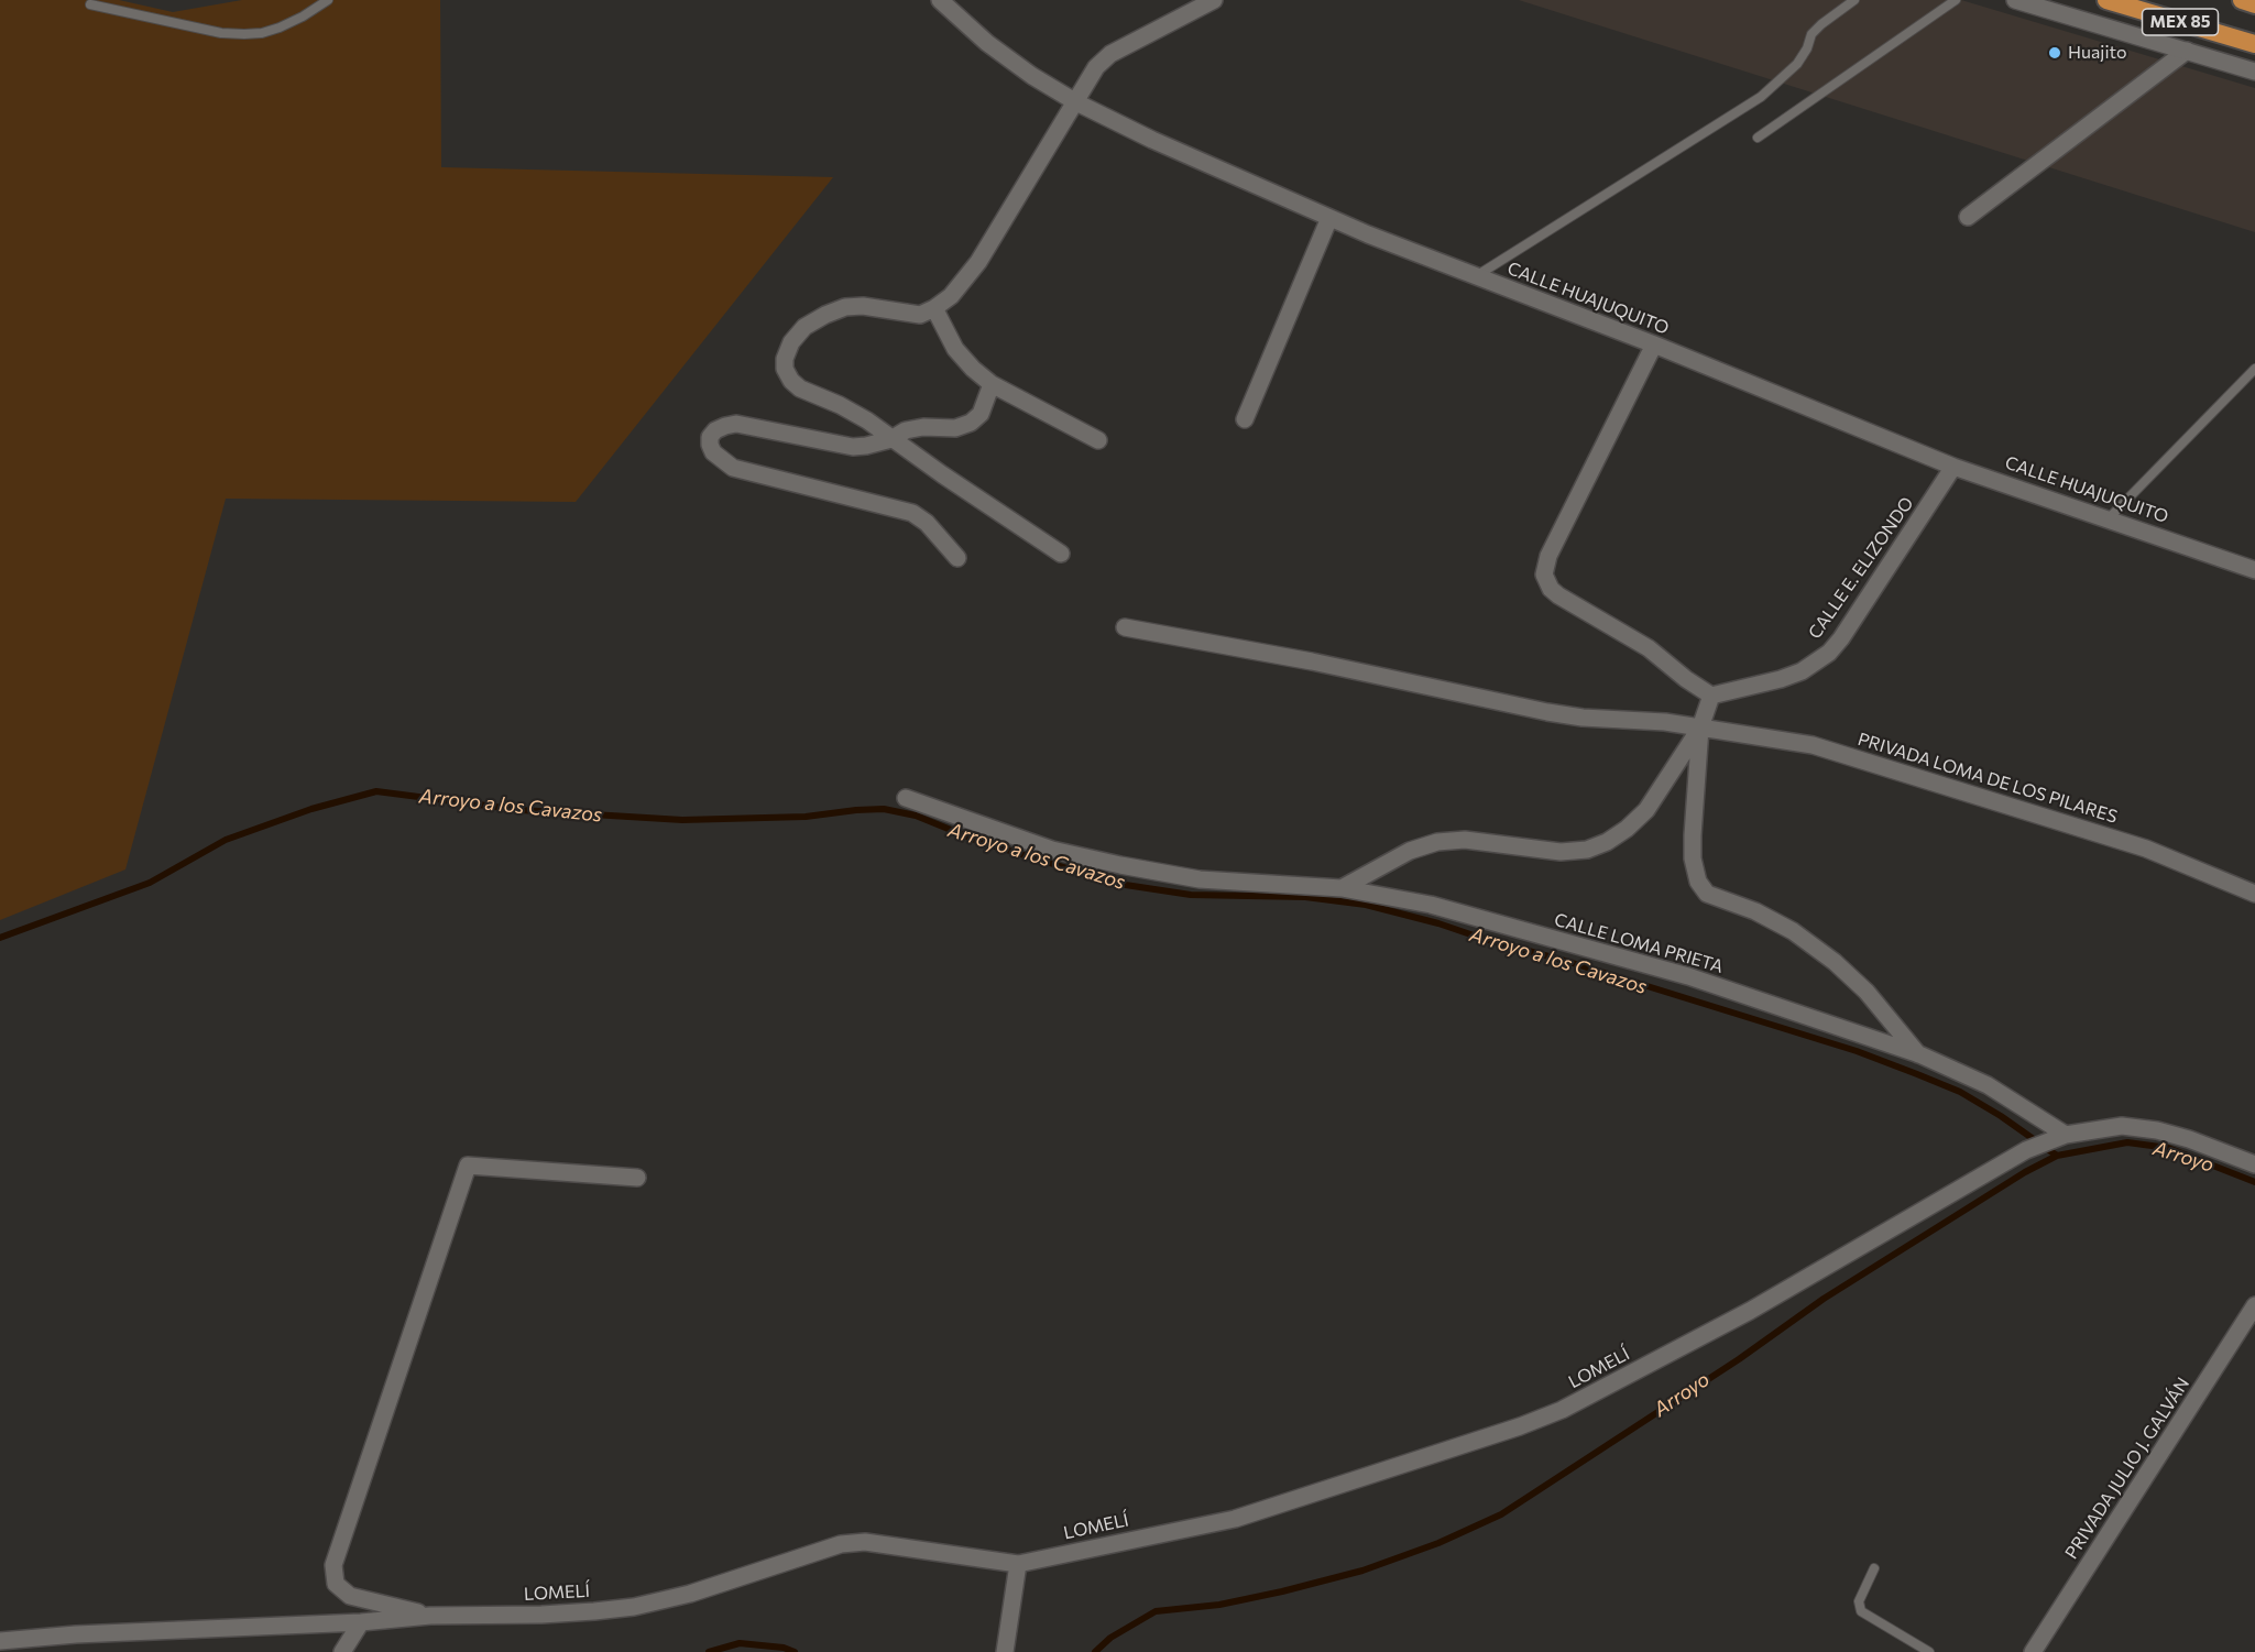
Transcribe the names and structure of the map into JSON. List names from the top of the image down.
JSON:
{
  "streets": {
    "highway": ["MEX 85"],
    "street": [
      "CALLE HUAJUQUITO",
      "CALLE E. ELIZONDO",
      "PRIVADA LOMA DE LOS PILARES",
      "CALLE LOMA PRIETA",
      "LOMELÍ",
      "PRIVADA JULIO J. GALVÁN"
    ]
  },
  "crossings": [
    ["CALLE HUAJUQUITO", "CALLE E. ELIZONDO"],
    ["CALLE LOMA PRIETA", "LOMELÍ"]
  ],
  "water": ["Arroyo a los Cavazos", "Arroyo"],
  "places": ["Huajito"]
}
